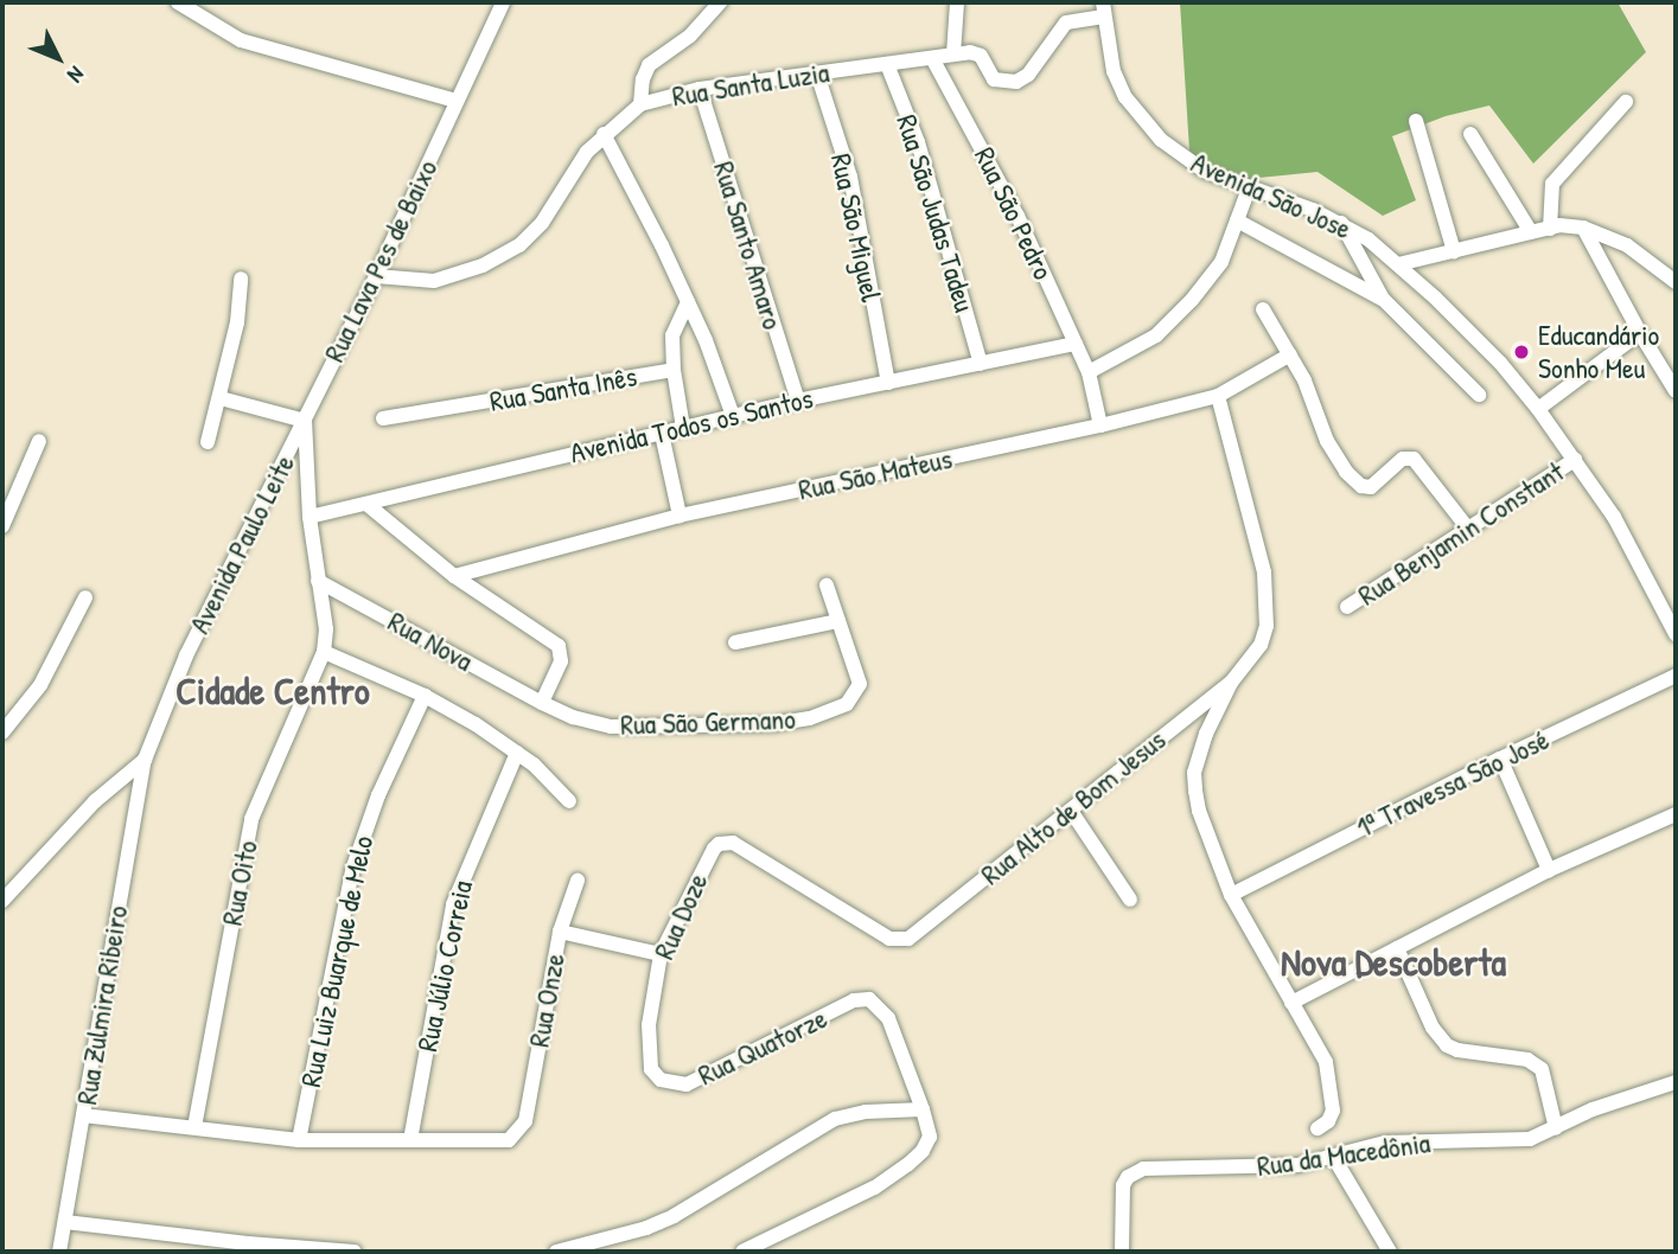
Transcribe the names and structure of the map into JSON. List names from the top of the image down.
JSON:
{
  "streets": {
    "street": [
      "Rua Santa Luzia",
      "Avenida São Jose",
      "Rua São Judas Tadeu",
      "Rua São Pedro",
      "Rua São Miguel",
      "Rua Santo Amaro",
      "Rua Lava Pes de Baixo",
      "Rua Santa Inês",
      "Avenida Todos os Santos",
      "Rua São Mateus",
      "Rua Benjamin Constant",
      "Avenida Paulo Leite",
      "Rua Nova",
      "Rua São Germano",
      "1ª Travessa São José",
      "Rua Alto de Bom Jesus",
      "Rua Oito",
      "Rua Doze",
      "Rua Luiz Buarque de Melo",
      "Rua Júlio Correia",
      "Rua Onze",
      "Rua Zulmira Ribeiro",
      "Rua Quatorze",
      "Rua da Macedônia"
    ]
  },
  "crossings": [
    ["Rua Santa Luzia", "Rua São Judas Tadeu"],
    ["Rua Santa Luzia", "Rua São Pedro"],
    ["Rua Santa Luzia", "Rua São Miguel"],
    ["Rua Santa Luzia", "Rua Santo Amaro"],
    ["Rua Santa Luzia", "Rua Lava Pes de Baixo"],
    ["Avenida São Jose", "Rua Benjamin Constant"],
    ["Rua São Judas Tadeu", "Avenida Todos os Santos"],
    ["Rua São Pedro", "Avenida Todos os Santos"],
    ["Rua São Pedro", "Rua São Mateus"],
    ["Rua São Miguel", "Avenida Todos os Santos"],
    ["Rua Santo Amaro", "Avenida Todos os Santos"],
    ["Rua Lava Pes de Baixo", "Avenida Paulo Leite"],
    ["Avenida Paulo Leite", "Rua Zulmira Ribeiro"],
    ["Rua Nova", "Rua São Germano"],
    ["Rua Alto de Bom Jesus", "Rua Doze"],
    ["Rua Doze", "Rua Quatorze"],
    ["Rua Júlio Correia", "Rua Onze"]
  ],
  "districts": ["Cidade Centro", "Nova Descoberta"],
  "places": ["Educandário Sonho Meu"],
  "north": "bottom right"
}
